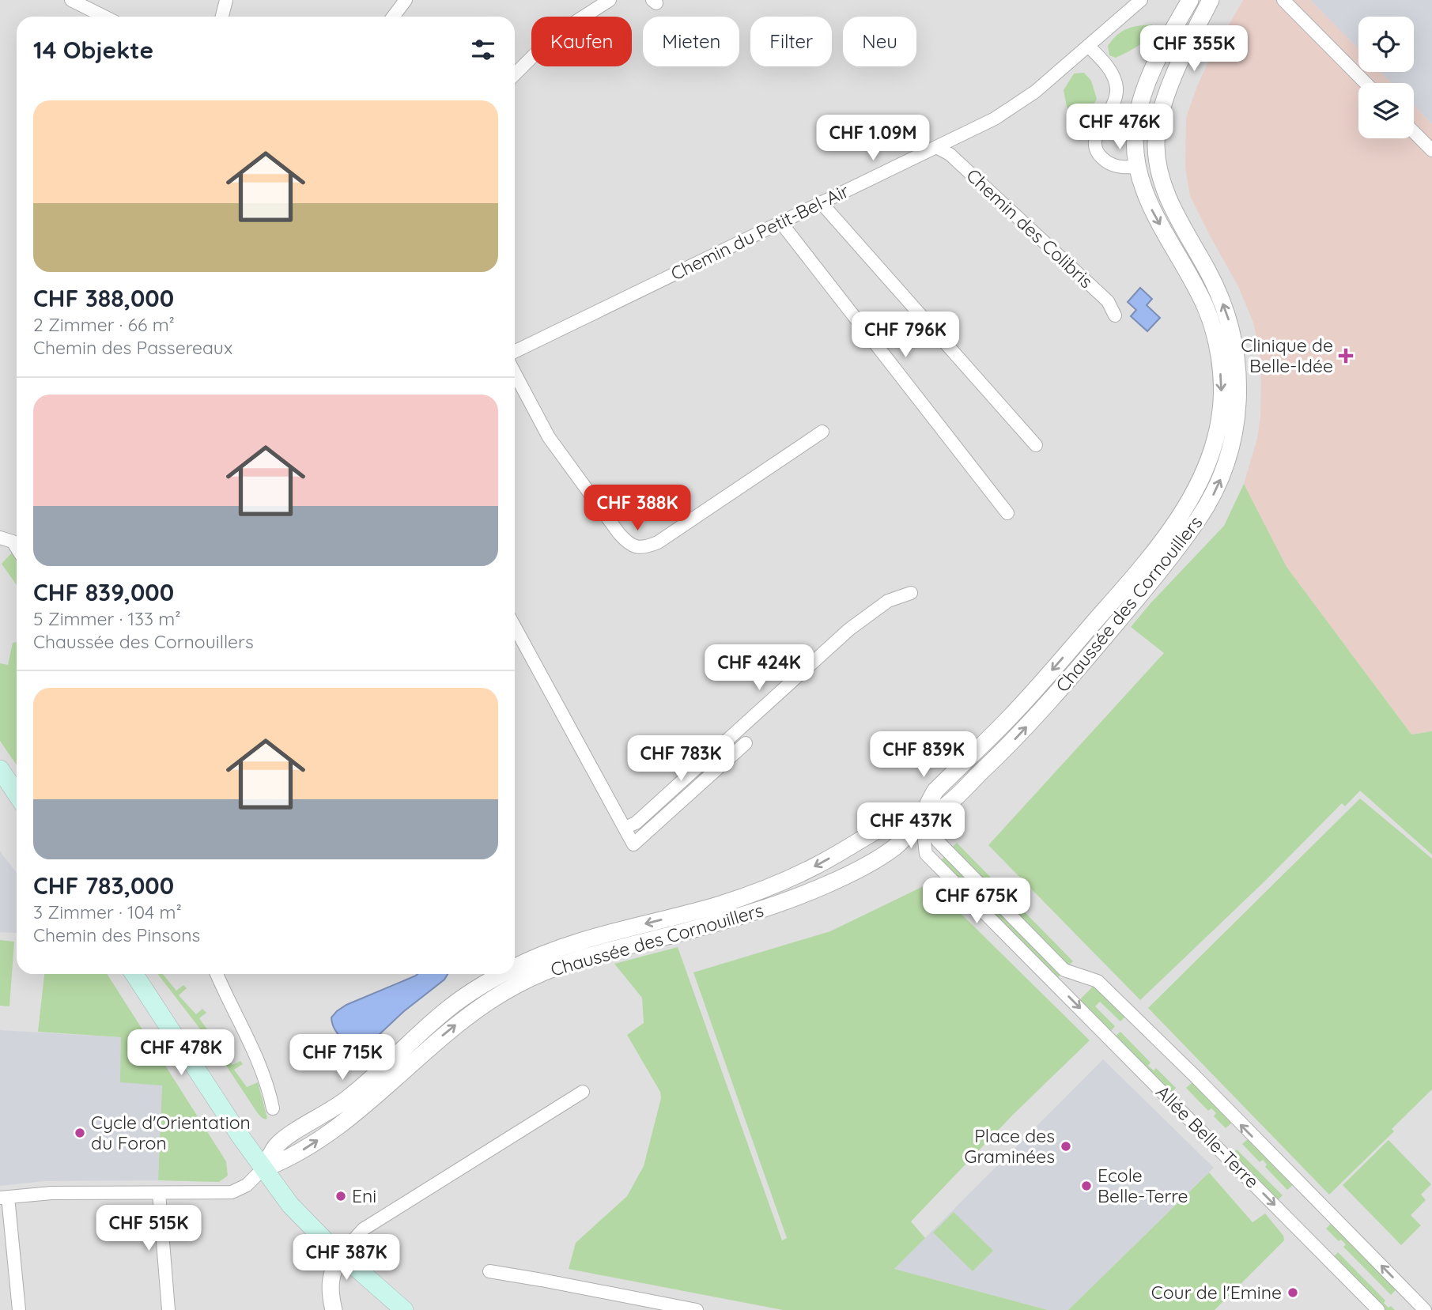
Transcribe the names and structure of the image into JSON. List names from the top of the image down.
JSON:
{
  "streets": {
    "street": [
      "Chemin des Colibris",
      "Chemin du Petit-Bel-Air",
      "Chaussée des Cornouillers",
      "Allée Belle-Terre"
    ]
  },
  "crossings": [
    ["Chemin des Colibris", "Chemin du Petit-Bel-Air"],
    ["Chaussée des Cornouillers", "Allée Belle-Terre"]
  ],
  "places": {
    "health": ["Clinique de Belle-Idée"],
    "other": [
      "Cycle d'Orientation du Foron",
      "Place des Graminées",
      "Ecole Belle-Terre",
      "Eni",
      "Cour de l'Emine"
    ]
  },
  "page": {
    "chip": [
      "Kaufen",
      "Mieten",
      "Filter",
      "Neu"
    ],
    "heading": "14 Objekte",
    "price": [
      "CHF 355K",
      "CHF 476K",
      "CHF 1.09M",
      "CHF 796K",
      "CHF 388K",
      "CHF 424K",
      "CHF 839K",
      "CHF 783K",
      "CHF 437K",
      "CHF 675K",
      "CHF 478K",
      "CHF 715K",
      "CHF 515K",
      "CHF 387K"
    ],
    "list": [
      {
        "name": "CHF 388,000",
        "note": "2 Zimmer · 66 m² · Chemin des Passereaux"
      },
      {
        "name": "CHF 839,000",
        "note": "5 Zimmer · 133 m² · Chaussée des Cornouillers"
      },
      {
        "name": "CHF 783,000",
        "note": "3 Zimmer · 104 m² · Chemin des Pinsons"
      }
    ]
  }
}
